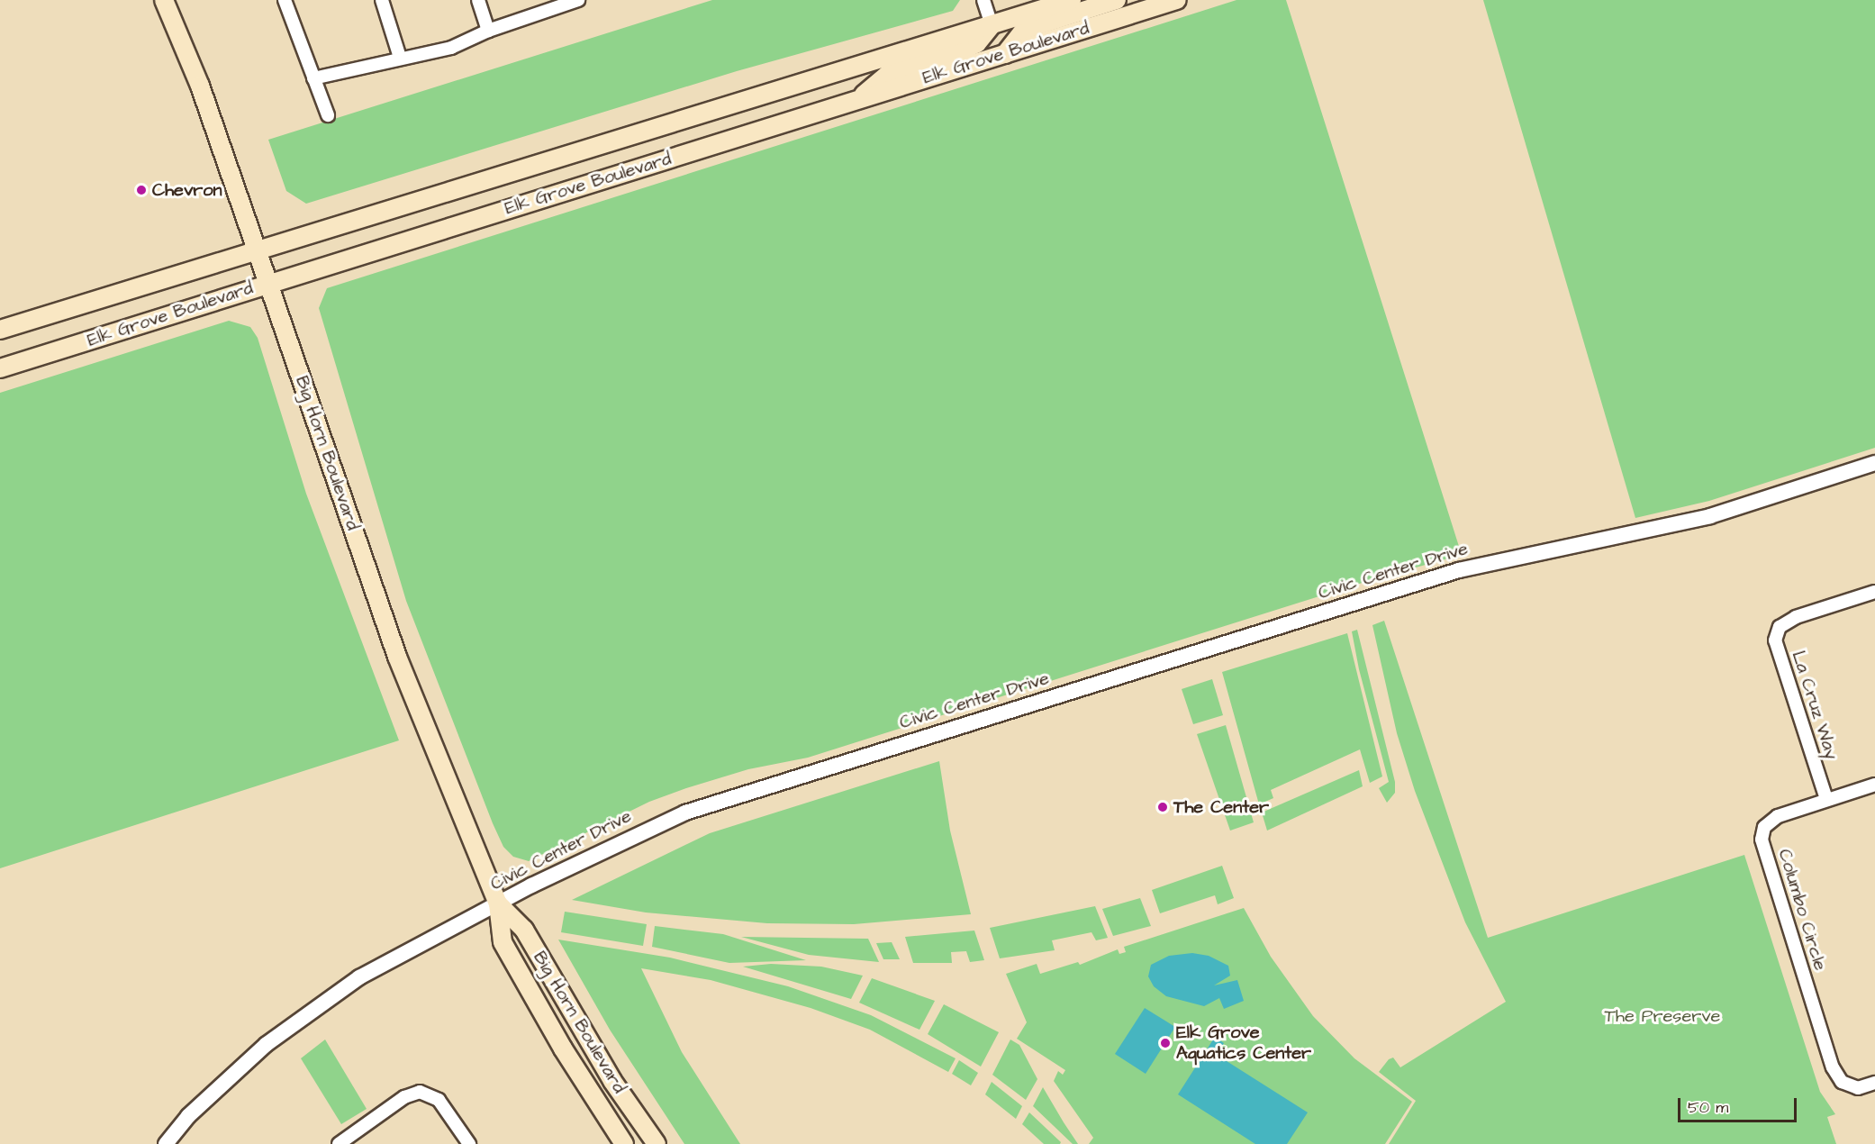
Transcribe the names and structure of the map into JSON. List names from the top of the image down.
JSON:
{
  "streets": {
    "main road": ["Elk Grove Boulevard", "Big Horn Boulevard"],
    "street": ["Civic Center Drive", "La Cruz Way", "Columbo Circle"]
  },
  "crossings": [
    ["Elk Grove Boulevard", "Big Horn Boulevard"],
    ["Big Horn Boulevard", "Civic Center Drive"],
    ["La Cruz Way", "Columbo Circle"]
  ],
  "parks": ["The Preserve"],
  "places": ["Chevron", "The Center", "Elk Grove Aquatics Center"],
  "scale_bar": "50 m"
}
